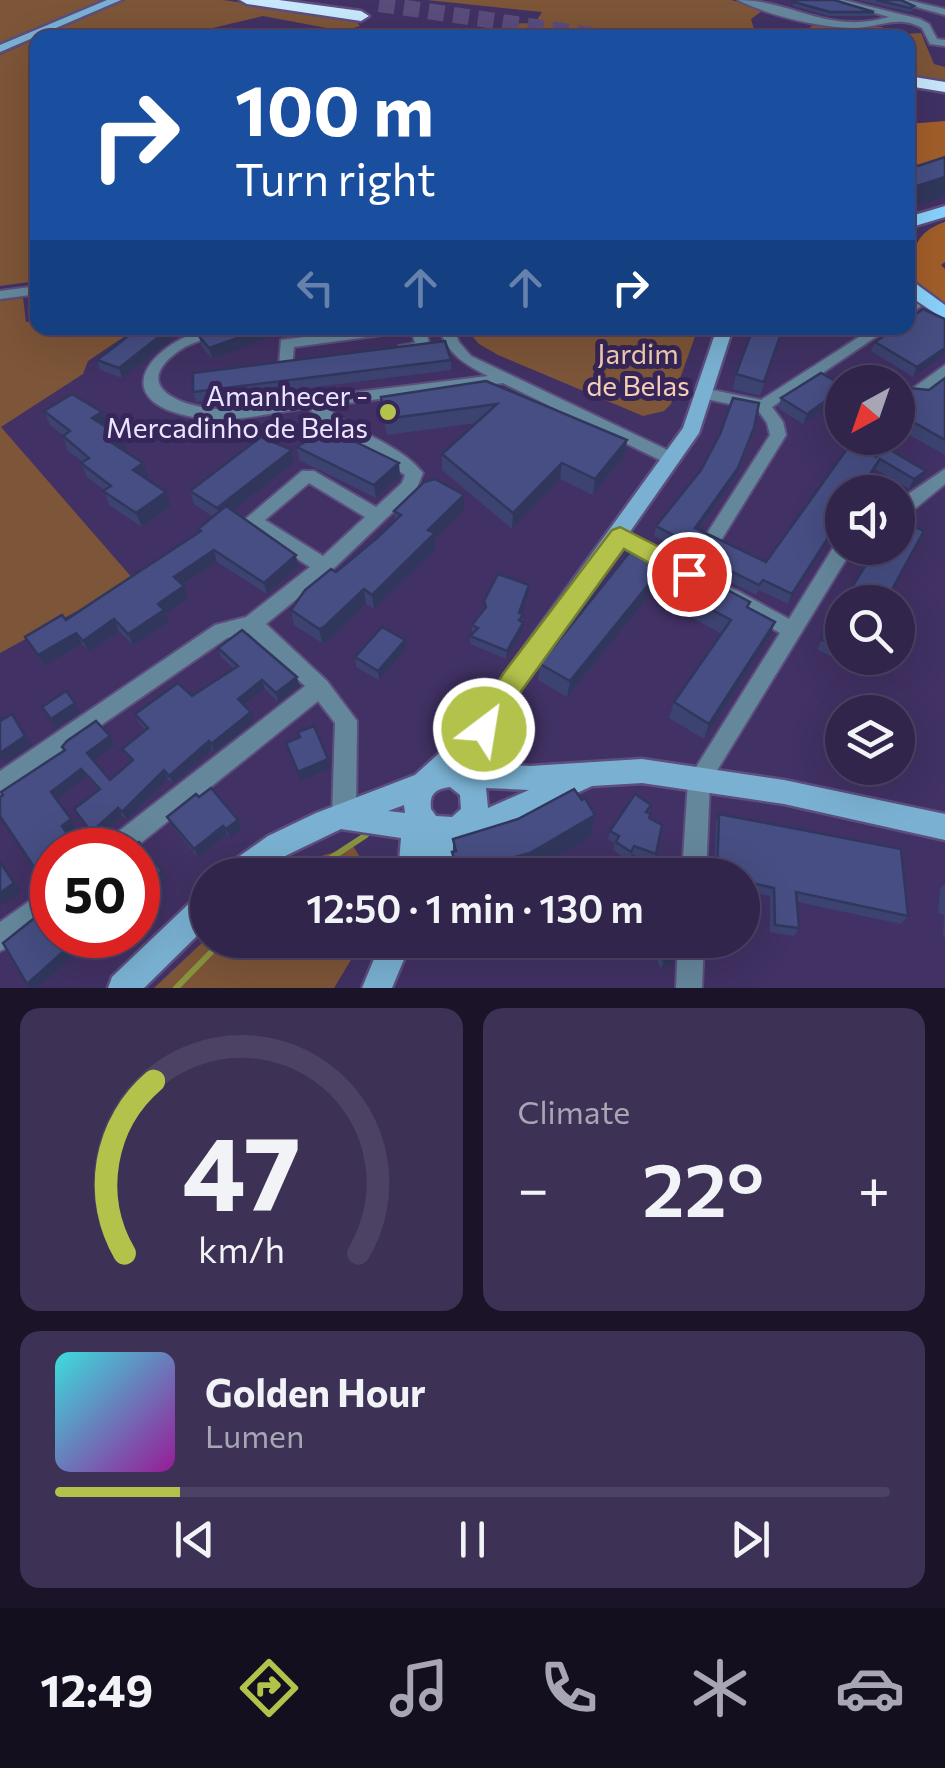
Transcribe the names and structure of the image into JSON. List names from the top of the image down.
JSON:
{
  "parks": ["Jardim de Belas"],
  "places": ["Amanhecer - Mercadinho de Belas"],
  "north": "bottom left",
  "page": {
    "turn": ["100 m", "Turn right"],
    "limit": "50",
    "trip": "12:50 · 1 min · 130 m",
    "tile": "Climate",
    "heat": ["−", "22°", "+"],
    "song": ["Golden Hour", "Lumen"],
    "tabs": "12:49",
    "gauge": ["47", "km/h"]
  }
}
